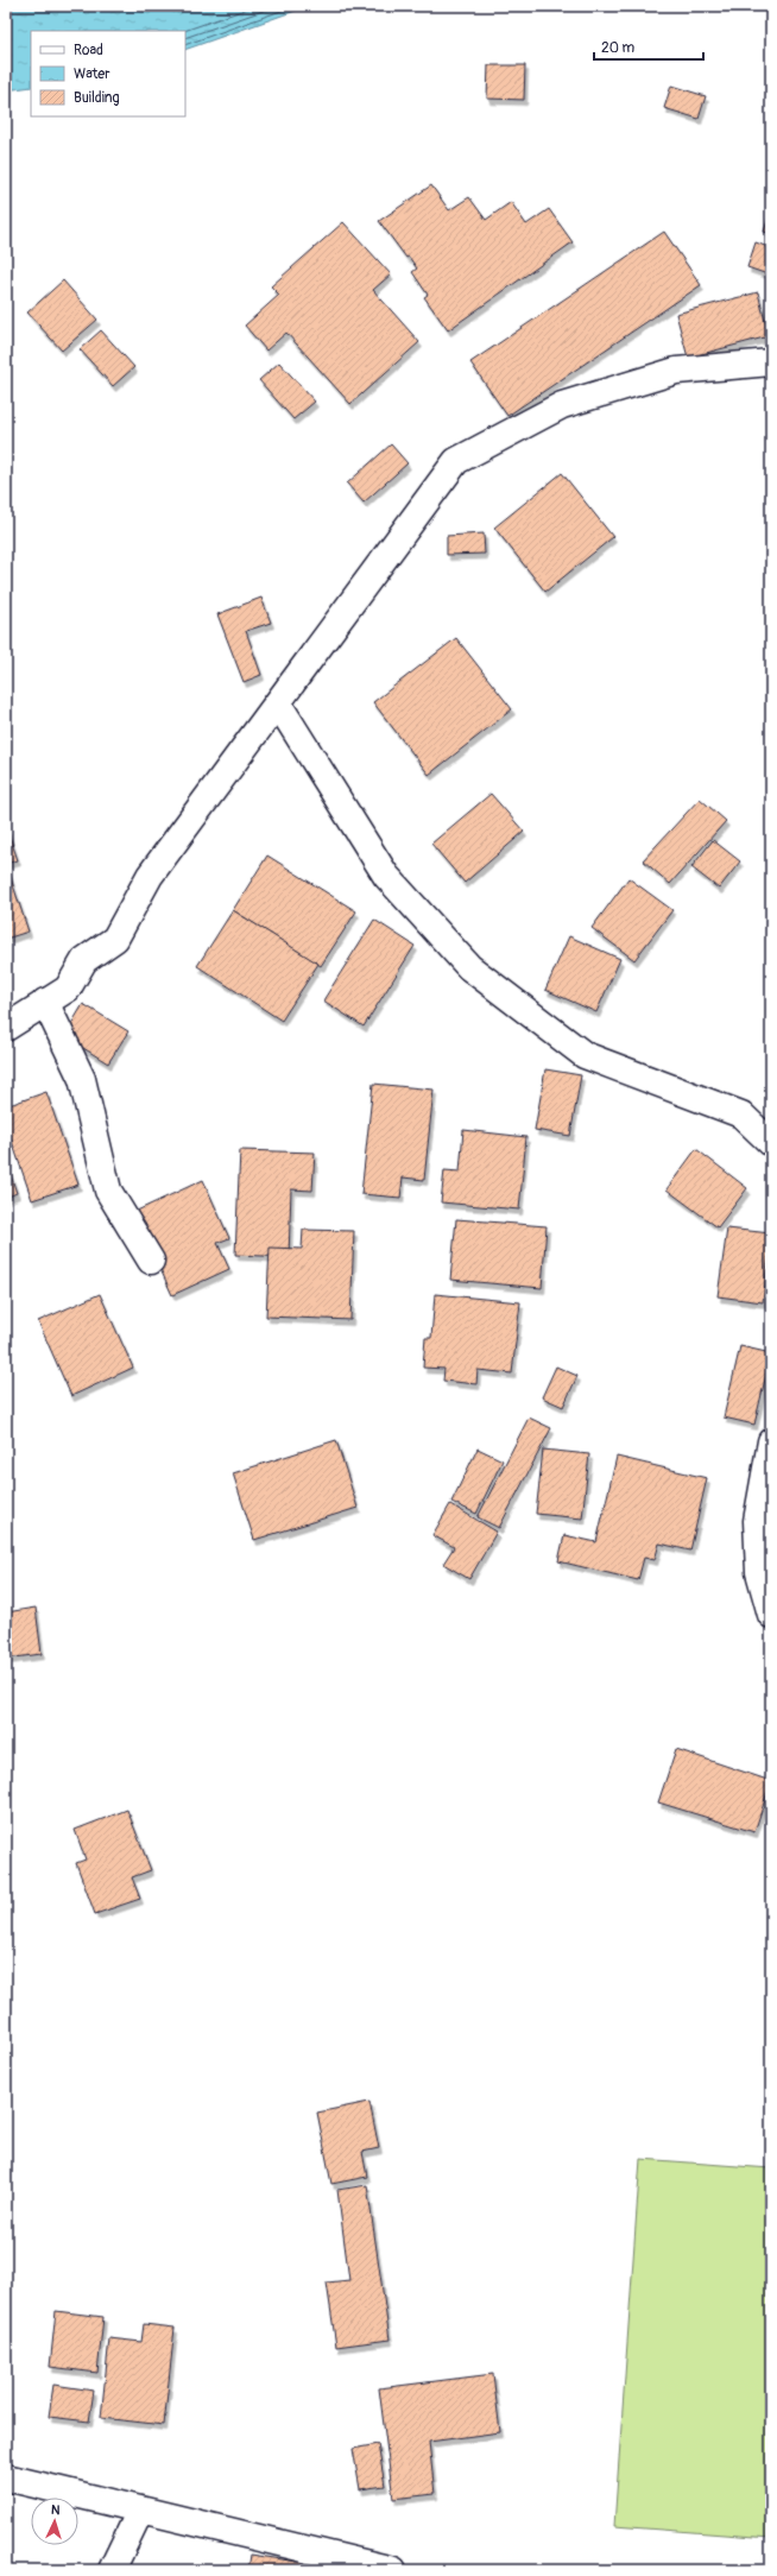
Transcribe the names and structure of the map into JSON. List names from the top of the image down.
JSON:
{
  "legend": ["Road", "Water", "Building"],
  "scale_bar": "20 m",
  "north": "top"
}
